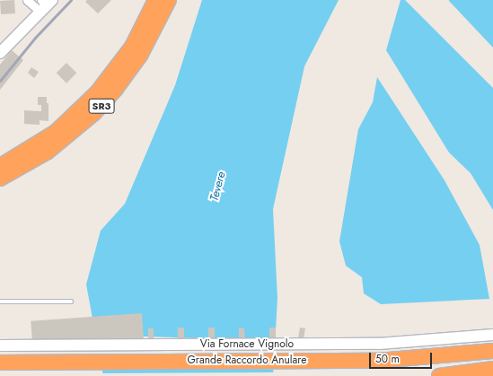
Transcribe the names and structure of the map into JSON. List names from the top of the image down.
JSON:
{
  "streets": {
    "highway": ["SR3", "Grande Raccordo Anulare"],
    "street": ["Via Fornace Vignolo"]
  },
  "water": ["Tevere"],
  "scale_bar": "50 m"
}
